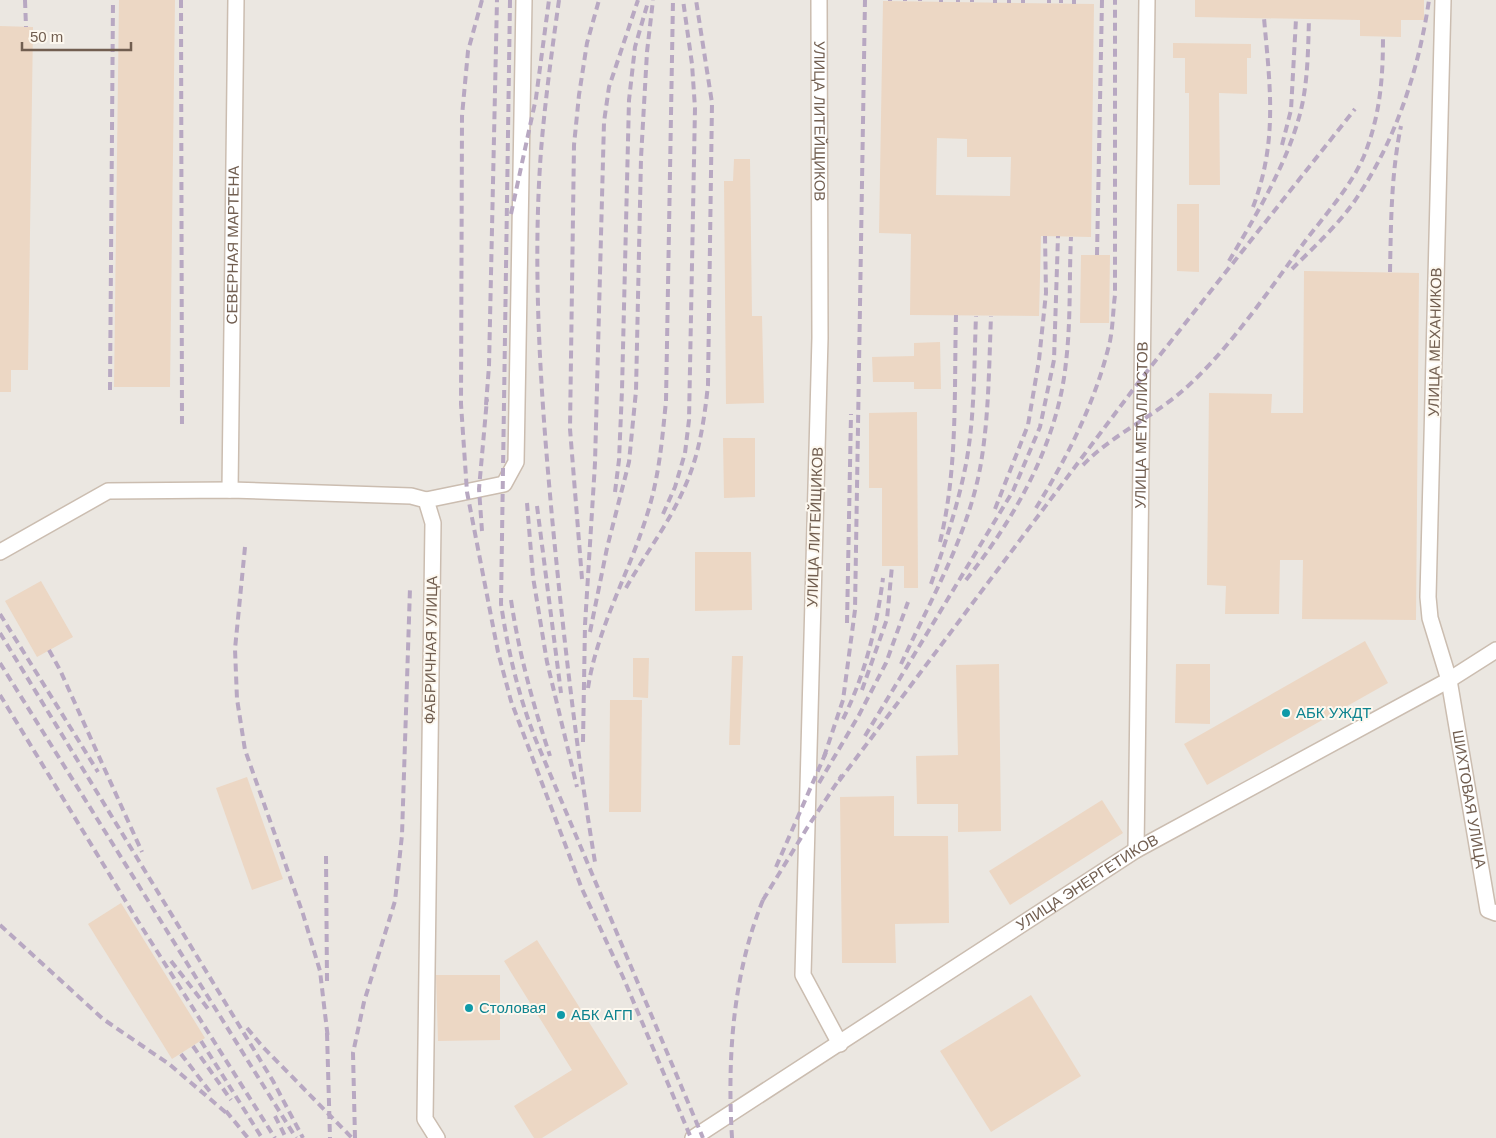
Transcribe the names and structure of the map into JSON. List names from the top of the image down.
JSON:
{
  "streets": {
    "street": [
      "УЛИЦА ЛИТЕЙЩИКОВ",
      "СЕВЕРНАЯ МАРТЕНА",
      "УЛИЦА МЕХАНИКОВ",
      "УЛИЦА МЕТАЛЛИСТОВ",
      "ФАБРИЧНАЯ УЛИЦА",
      "ШИХТОВАЯ УЛИЦА",
      "УЛИЦА ЭНЕРГЕТИКОВ"
    ]
  },
  "crossings": [
    ["УЛИЦА ЛИТЕЙЩИКОВ", "УЛИЦА ЭНЕРГЕТИКОВ"],
    ["УЛИЦА МЕХАНИКОВ", "ШИХТОВАЯ УЛИЦА"],
    ["УЛИЦА МЕХАНИКОВ", "УЛИЦА ЭНЕРГЕТИКОВ"],
    ["УЛИЦА МЕТАЛЛИСТОВ", "УЛИЦА ЭНЕРГЕТИКОВ"],
    ["ШИХТОВАЯ УЛИЦА", "УЛИЦА ЭНЕРГЕТИКОВ"]
  ],
  "places": ["АБК УЖДТ", "Столовая", "АБК АГП"],
  "scale_bar": "50 m"
}
